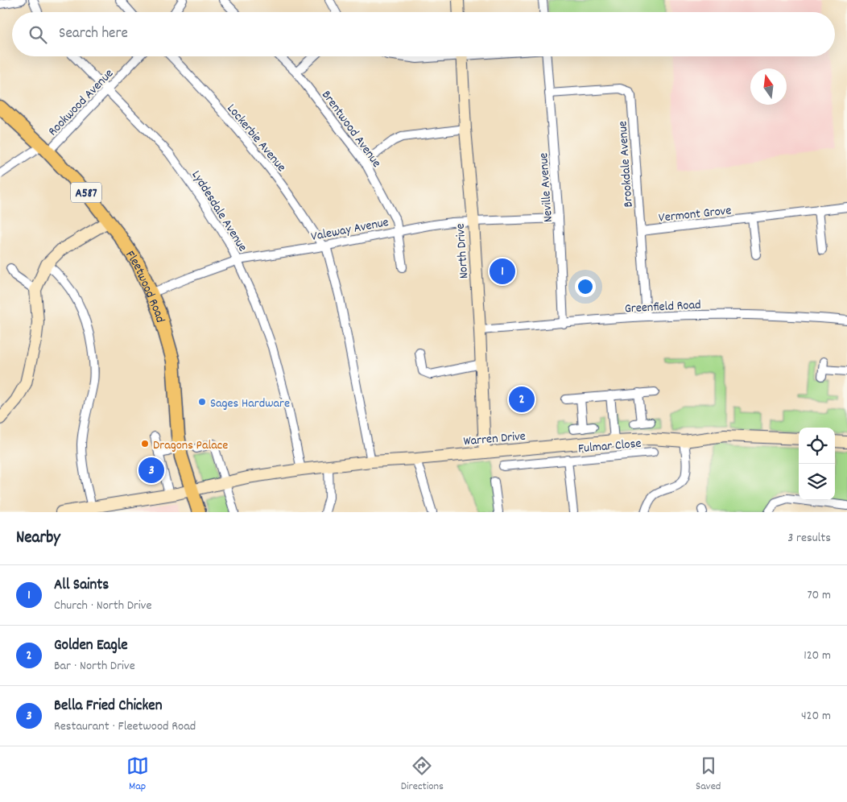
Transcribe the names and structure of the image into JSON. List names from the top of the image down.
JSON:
{
  "streets": {
    "main road": ["A587", "Fleetwood Road"],
    "street": [
      "Rookwood Avenue",
      "Brentwood Avenue",
      "Lockerbie Avenue",
      "Brookdale Avenue",
      "Neville Avenue",
      "Lyddesdale Avenue",
      "Vermont Grove",
      "Valeway Avenue",
      "North Drive",
      "Greenfield Road",
      "Warren Drive",
      "Fulmar Close"
    ]
  },
  "crossings": [
    ["Rookwood Avenue", "Lyddesdale Avenue"],
    ["Rookwood Avenue", "Fleetwood Road"],
    ["Brentwood Avenue", "Valeway Avenue"],
    ["Lockerbie Avenue", "Valeway Avenue"],
    ["Lockerbie Avenue", "Warren Drive"],
    ["Brookdale Avenue", "Neville Avenue"],
    ["Brookdale Avenue", "Vermont Grove"],
    ["Brookdale Avenue", "Greenfield Road"],
    ["Neville Avenue", "Valeway Avenue"],
    ["Neville Avenue", "Greenfield Road"],
    ["Lyddesdale Avenue", "Valeway Avenue"],
    ["Lyddesdale Avenue", "Warren Drive"],
    ["Valeway Avenue", "North Drive"],
    ["Valeway Avenue", "Fleetwood Road"],
    ["North Drive", "Greenfield Road"],
    ["North Drive", "Warren Drive"],
    ["Fleetwood Road", "Warren Drive"]
  ],
  "places": ["Sages Hardware", "Dragons Palace"],
  "north": "top",
  "page": {
    "search": "Search here",
    "pins": ["1", "2", "3"],
    "heading": ["Nearby", "3 results"],
    "list": [
      {
        "mark": "1",
        "name": "All Saints",
        "note": "Church · North Drive",
        "value": "70 m"
      },
      {
        "mark": "2",
        "name": "Golden Eagle",
        "note": "Bar · North Drive",
        "value": "120 m"
      },
      {
        "mark": "3",
        "name": "Bella Fried Chicken",
        "note": "Restaurant · Fleetwood Road",
        "value": "420 m"
      }
    ],
    "nav": ["Map", "Directions", "Saved"]
  }
}
